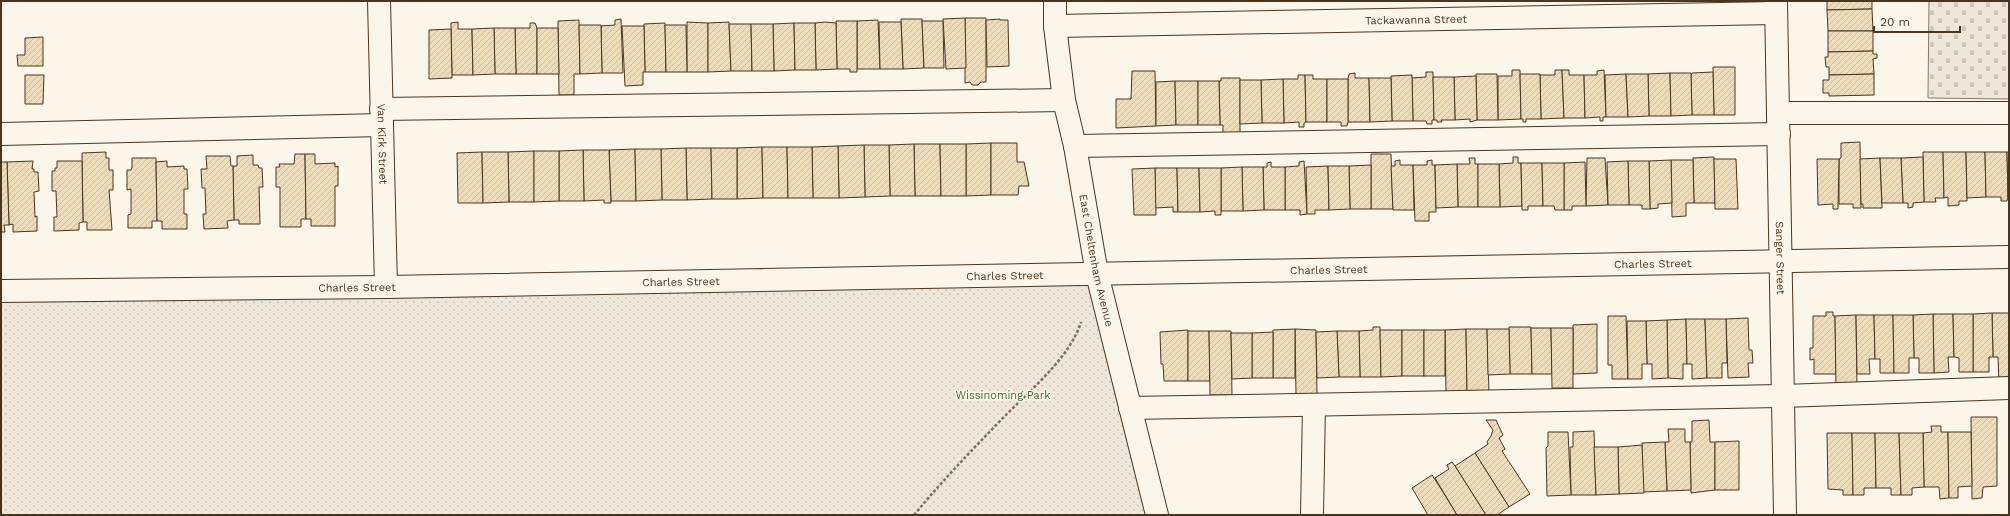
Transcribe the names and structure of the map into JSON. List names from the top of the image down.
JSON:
{
  "streets": {
    "street": [
      "Tackawanna Street",
      "Van Kirk Street",
      "Sanger Street",
      "East Cheltenham Avenue",
      "Charles Street"
    ]
  },
  "crossings": [
    ["Tackawanna Street", "Sanger Street"],
    ["Tackawanna Street", "East Cheltenham Avenue"],
    ["Van Kirk Street", "Charles Street"],
    ["Sanger Street", "Charles Street"],
    ["East Cheltenham Avenue", "Charles Street"]
  ],
  "parks": ["Wissinoming Park"],
  "scale_bar": "20 m"
}
